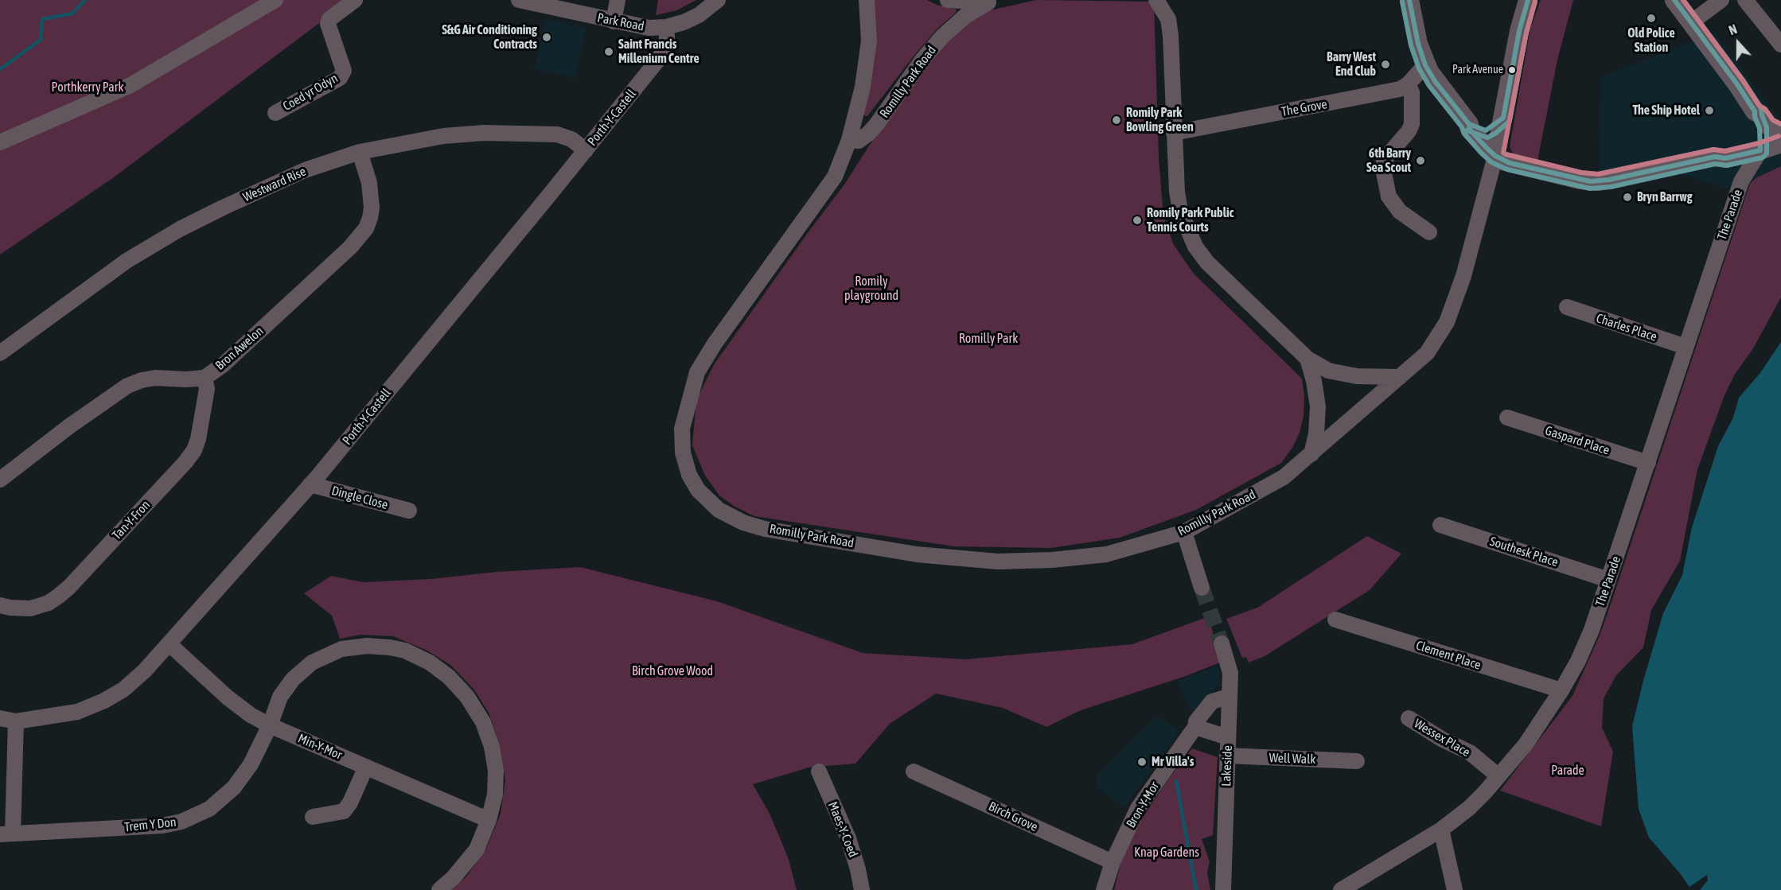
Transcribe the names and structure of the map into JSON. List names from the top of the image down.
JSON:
{
  "streets": {
    "street": [
      "Park Road",
      "Romilly Park Road",
      "Coed yr Odyn",
      "The Grove",
      "Porth-Y-Castell",
      "Westward Rise",
      "The Parade",
      "Charles Place",
      "Bron Awelon",
      "Gaspard Place",
      "Dingle Close",
      "Tan-Y-Fron",
      "Southesk Place",
      "Clement Place",
      "Wessex Place",
      "Min-Y-Mor",
      "Well Walk",
      "Lakeside",
      "Bron-Y-Mor",
      "Birch Grove",
      "Trem Y Don",
      "Maes-Y-Coed"
    ]
  },
  "crossings": [
    ["Park Road", "Porth-Y-Castell"],
    ["Porth-Y-Castell", "Westward Rise"],
    ["Porth-Y-Castell", "Dingle Close"],
    ["Porth-Y-Castell", "Min-Y-Mor"],
    ["Porth-Y-Castell", "Trem Y Don"],
    ["Westward Rise", "Bron Awelon"],
    ["The Parade", "Charles Place"],
    ["The Parade", "Gaspard Place"],
    ["The Parade", "Southesk Place"],
    ["The Parade", "Clement Place"],
    ["The Parade", "Wessex Place"],
    ["Bron Awelon", "Tan-Y-Fron"],
    ["Min-Y-Mor", "Trem Y Don"],
    ["Well Walk", "Lakeside"],
    ["Lakeside", "Bron-Y-Mor"],
    ["Bron-Y-Mor", "Birch Grove"]
  ],
  "parks": [
    "Porthkerry Park",
    "Romily playground",
    "Romilly Park",
    "Birch Grove Wood",
    "Parade",
    "Knap Gardens"
  ],
  "places": [
    "Old Police Station",
    "S&G Air Conditioning Contracts",
    "Saint Francis Millenium Centre",
    "Barry West End Club",
    "Park Avenue",
    "The Ship Hotel",
    "Romily Park Bowling Green",
    "6th Barry Sea Scout",
    "Bryn Barrwg",
    "Romily Park Public Tennis Courts",
    "Mr Villa's"
  ],
  "north": "top"
}
